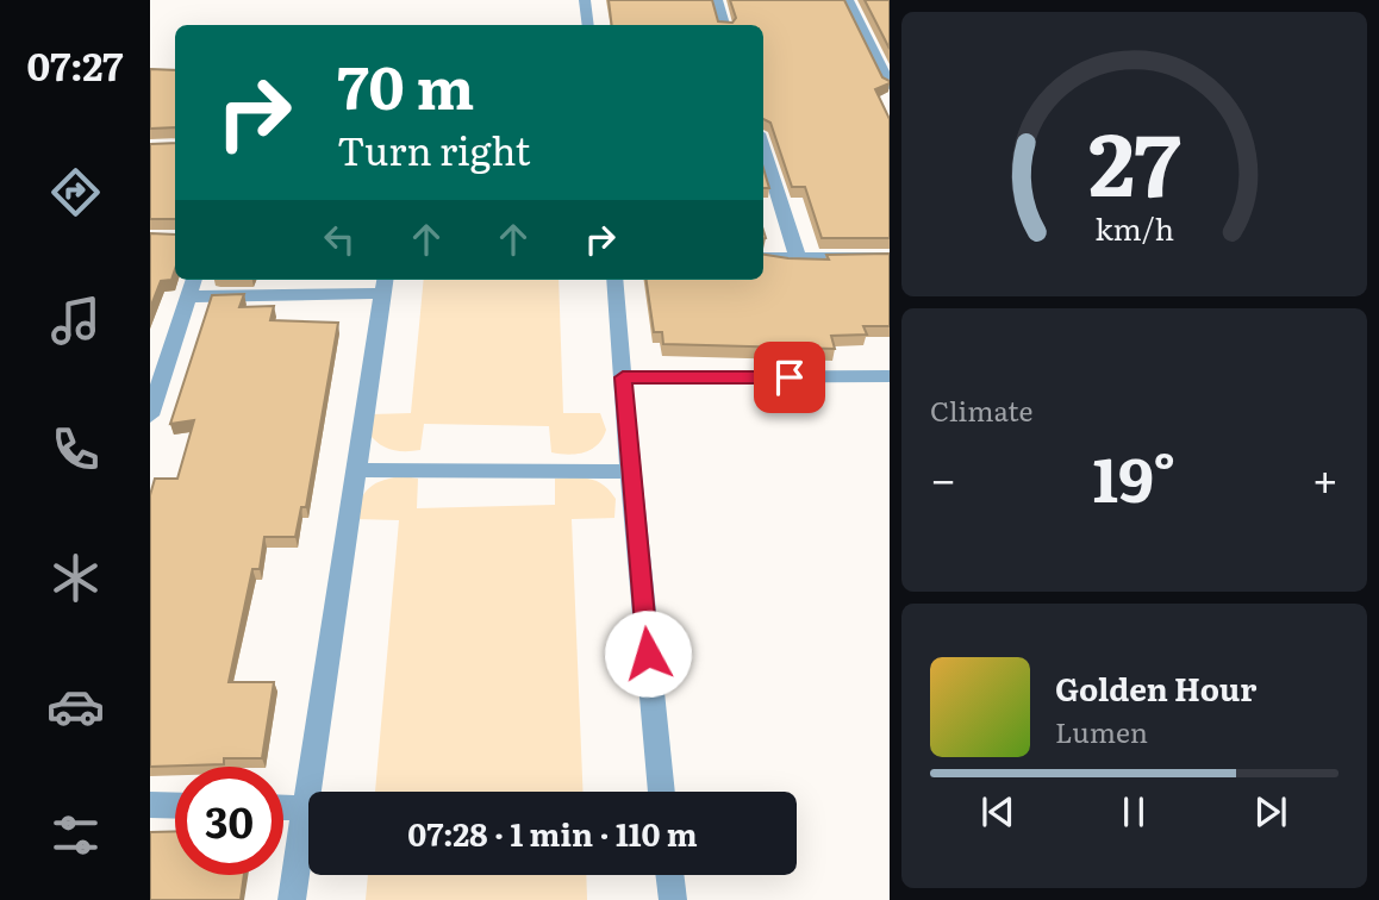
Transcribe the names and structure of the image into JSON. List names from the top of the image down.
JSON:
{
  "page": {
    "tabs": "07:27",
    "turn": ["70 m", "Turn right"],
    "tile": "Climate",
    "heat": ["−", "19°", "+"],
    "song": ["Golden Hour", "Lumen"],
    "limit": "30",
    "trip": "07:28 · 1 min · 110 m",
    "gauge": ["27", "km/h"]
  }
}
